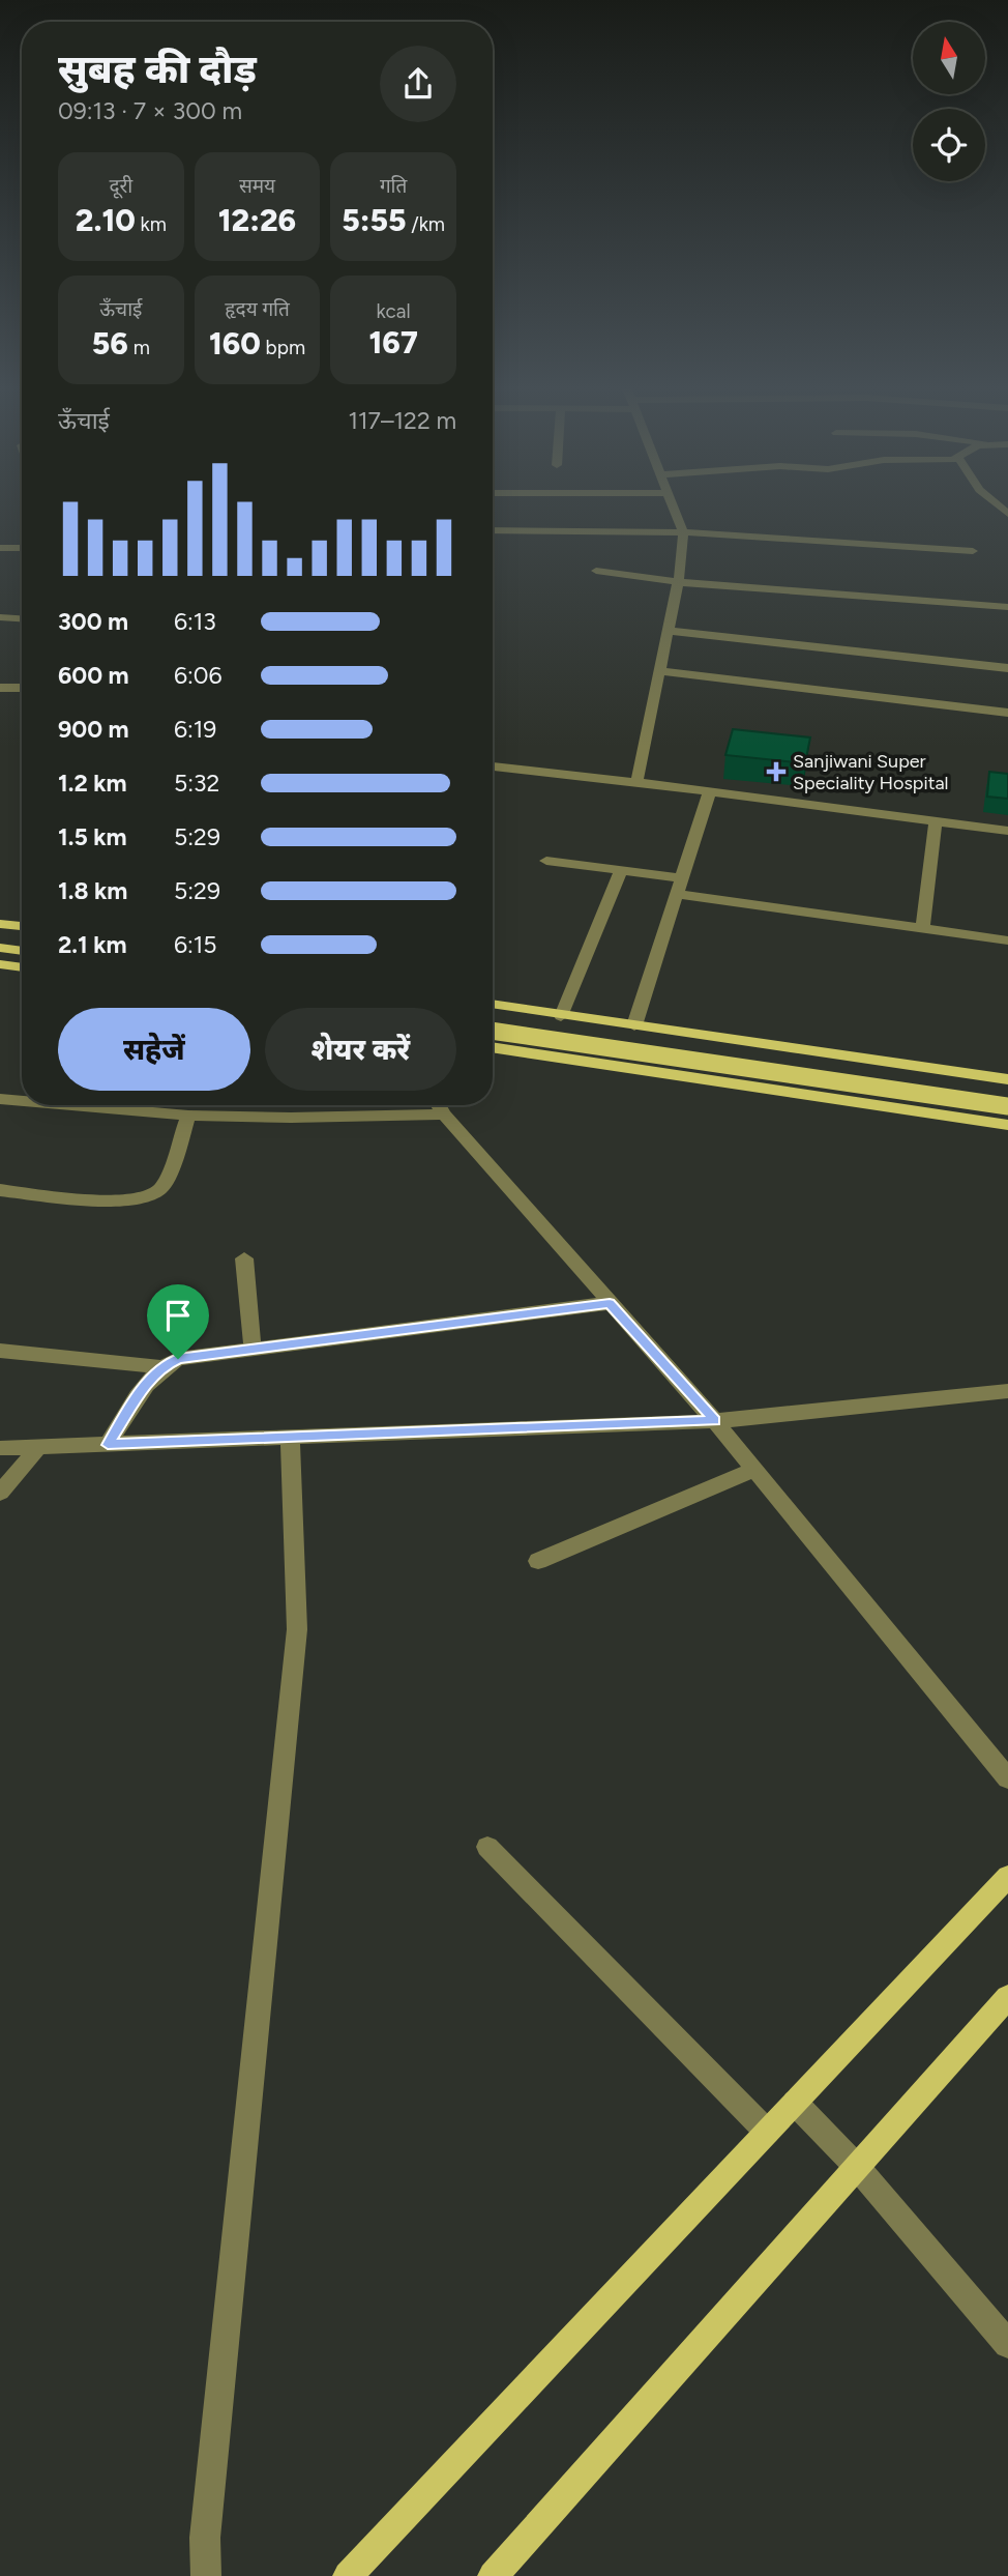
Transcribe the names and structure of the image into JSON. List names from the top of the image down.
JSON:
{
  "places": {
    "health": ["Sanjiwani Super Speciality Hospital"]
  },
  "north": "top",
  "page": {
    "heading": ["सुबह की दौड़", "09:13 · 7 × 300 m"],
    "stats": [
      ["दूरी", "2.10 km"],
      ["समय", "12:26"],
      ["गति", "5:55 /km"],
      ["ऊँचाई", "56 m"],
      ["हृदय गति", "160 bpm"],
      ["kcal", "167"]
    ],
    "chart": ["ऊँचाई", "117–122 m"],
    "list": [
      {
        "name": "300 m",
        "note": "6:13"
      },
      {
        "name": "600 m",
        "note": "6:06"
      },
      {
        "name": "900 m",
        "note": "6:19"
      },
      {
        "name": "1.2 km",
        "note": "5:32"
      },
      {
        "name": "1.5 km",
        "note": "5:29"
      },
      {
        "name": "1.8 km",
        "note": "5:29"
      },
      {
        "name": "2.1 km",
        "note": "6:15"
      }
    ],
    "buttons": ["सहेजें", "शेयर करें"]
  }
}
